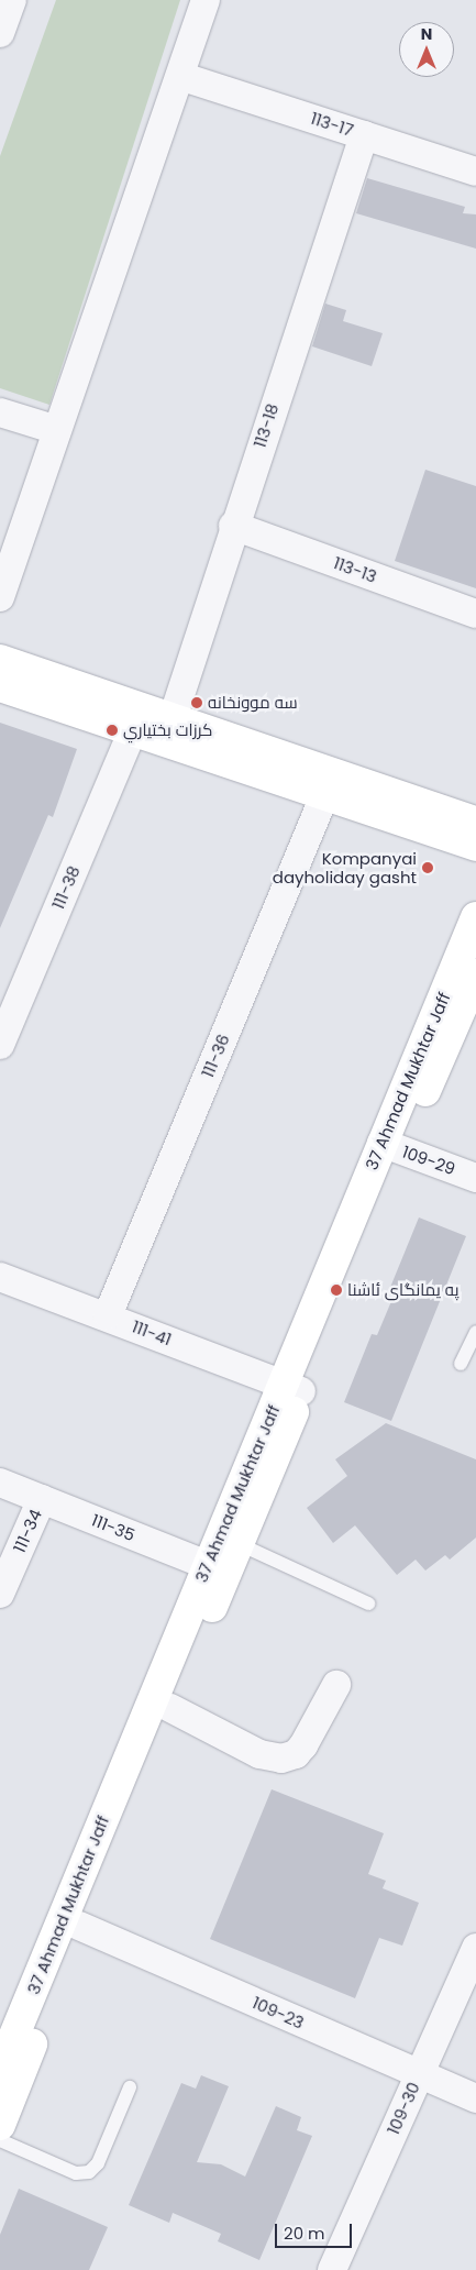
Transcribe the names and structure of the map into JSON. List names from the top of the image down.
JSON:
{
  "streets": {
    "street": [
      "113-17",
      "113-18",
      "113-13",
      "111-38",
      "111-36",
      "37 Ahmad Mukhtar Jaff",
      "109-29",
      "111-41",
      "111-35",
      "111-34",
      "109-23",
      "109-30"
    ]
  },
  "crossings": [
    ["113-17", "113-18"],
    ["113-18", "113-13"],
    ["111-36", "111-41"],
    ["37 Ahmad Mukhtar Jaff", "109-29"],
    ["37 Ahmad Mukhtar Jaff", "111-41"],
    ["37 Ahmad Mukhtar Jaff", "111-35"],
    ["37 Ahmad Mukhtar Jaff", "109-23"],
    ["111-35", "111-34"],
    ["109-23", "109-30"]
  ],
  "places": [
    "سه موونخانه",
    "كرزات بختياري",
    "Kompanyai dayholiday gasht",
    "په یمانگای ئاشنا"
  ],
  "scale_bar": "20 m",
  "north": "top"
}
